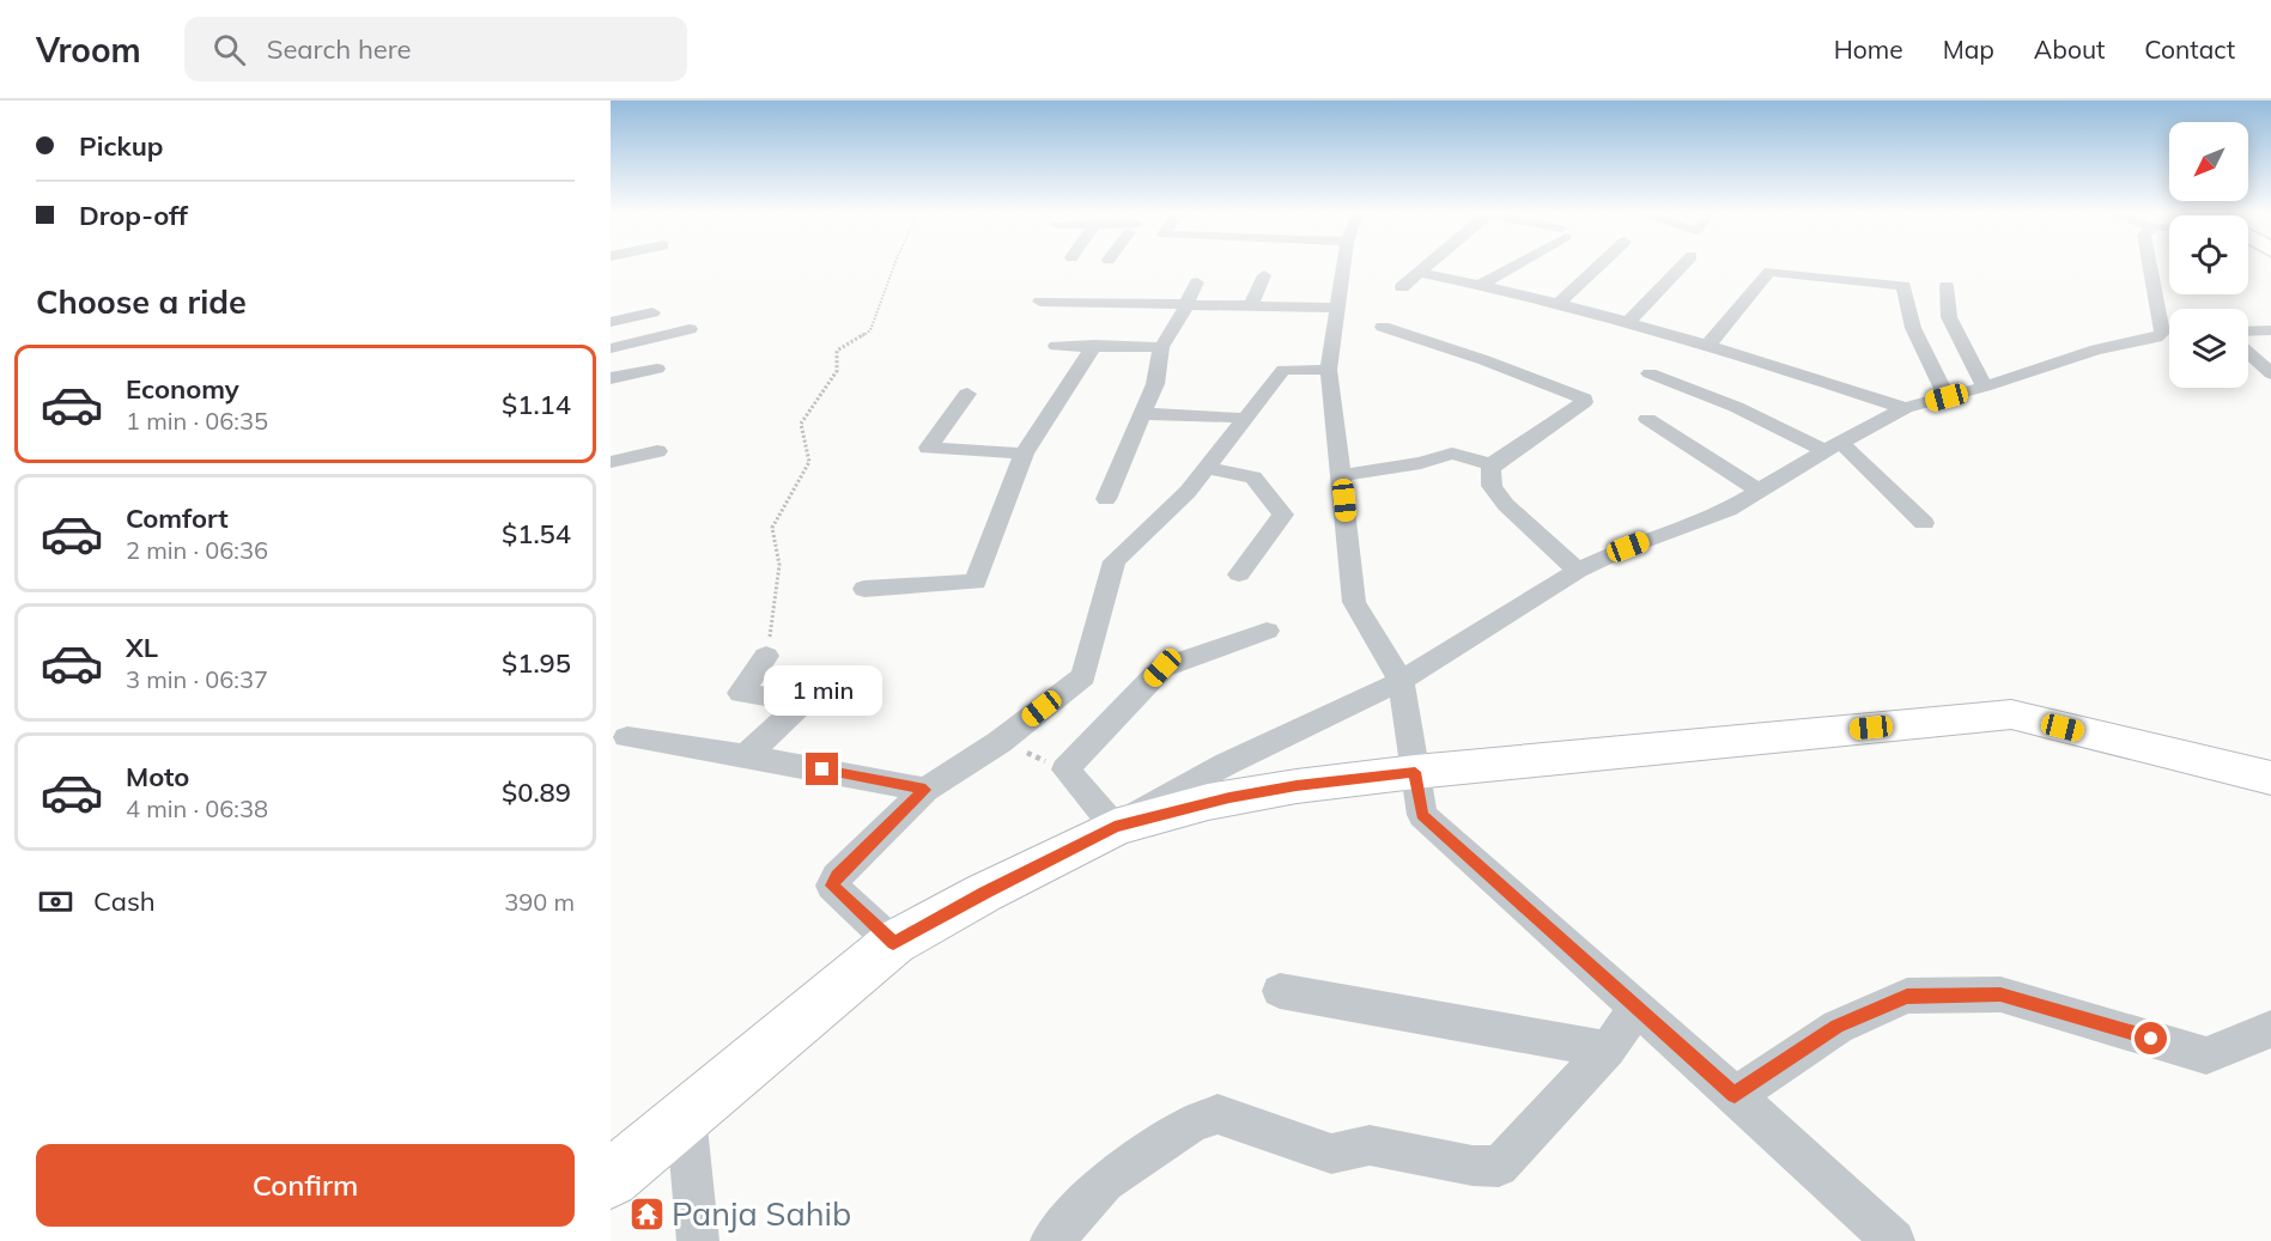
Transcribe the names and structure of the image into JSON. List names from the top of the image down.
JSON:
{
  "places": {
    "temple": ["Panja Sahib"]
  },
  "north": "bottom left",
  "page": {
    "header": "Vroom",
    "search": "Search here",
    "nav": [
      "Home",
      "Map",
      "About",
      "Contact"
    ],
    "banner": ["Pickup", "Drop-off"],
    "heading": "Choose a ride",
    "list": [
      {
        "name": "Economy",
        "note": "1 min · 06:35",
        "value": "$1.14"
      },
      {
        "name": "Comfort",
        "note": "2 min · 06:36",
        "value": "$1.54"
      },
      {
        "name": "XL",
        "note": "3 min · 06:37",
        "value": "$1.95"
      },
      {
        "name": "Moto",
        "note": "4 min · 06:38",
        "value": "$0.89"
      }
    ],
    "bubble": "1 min",
    "pay": ["Cash", "390 m"],
    "buttons": "Confirm"
  }
}
